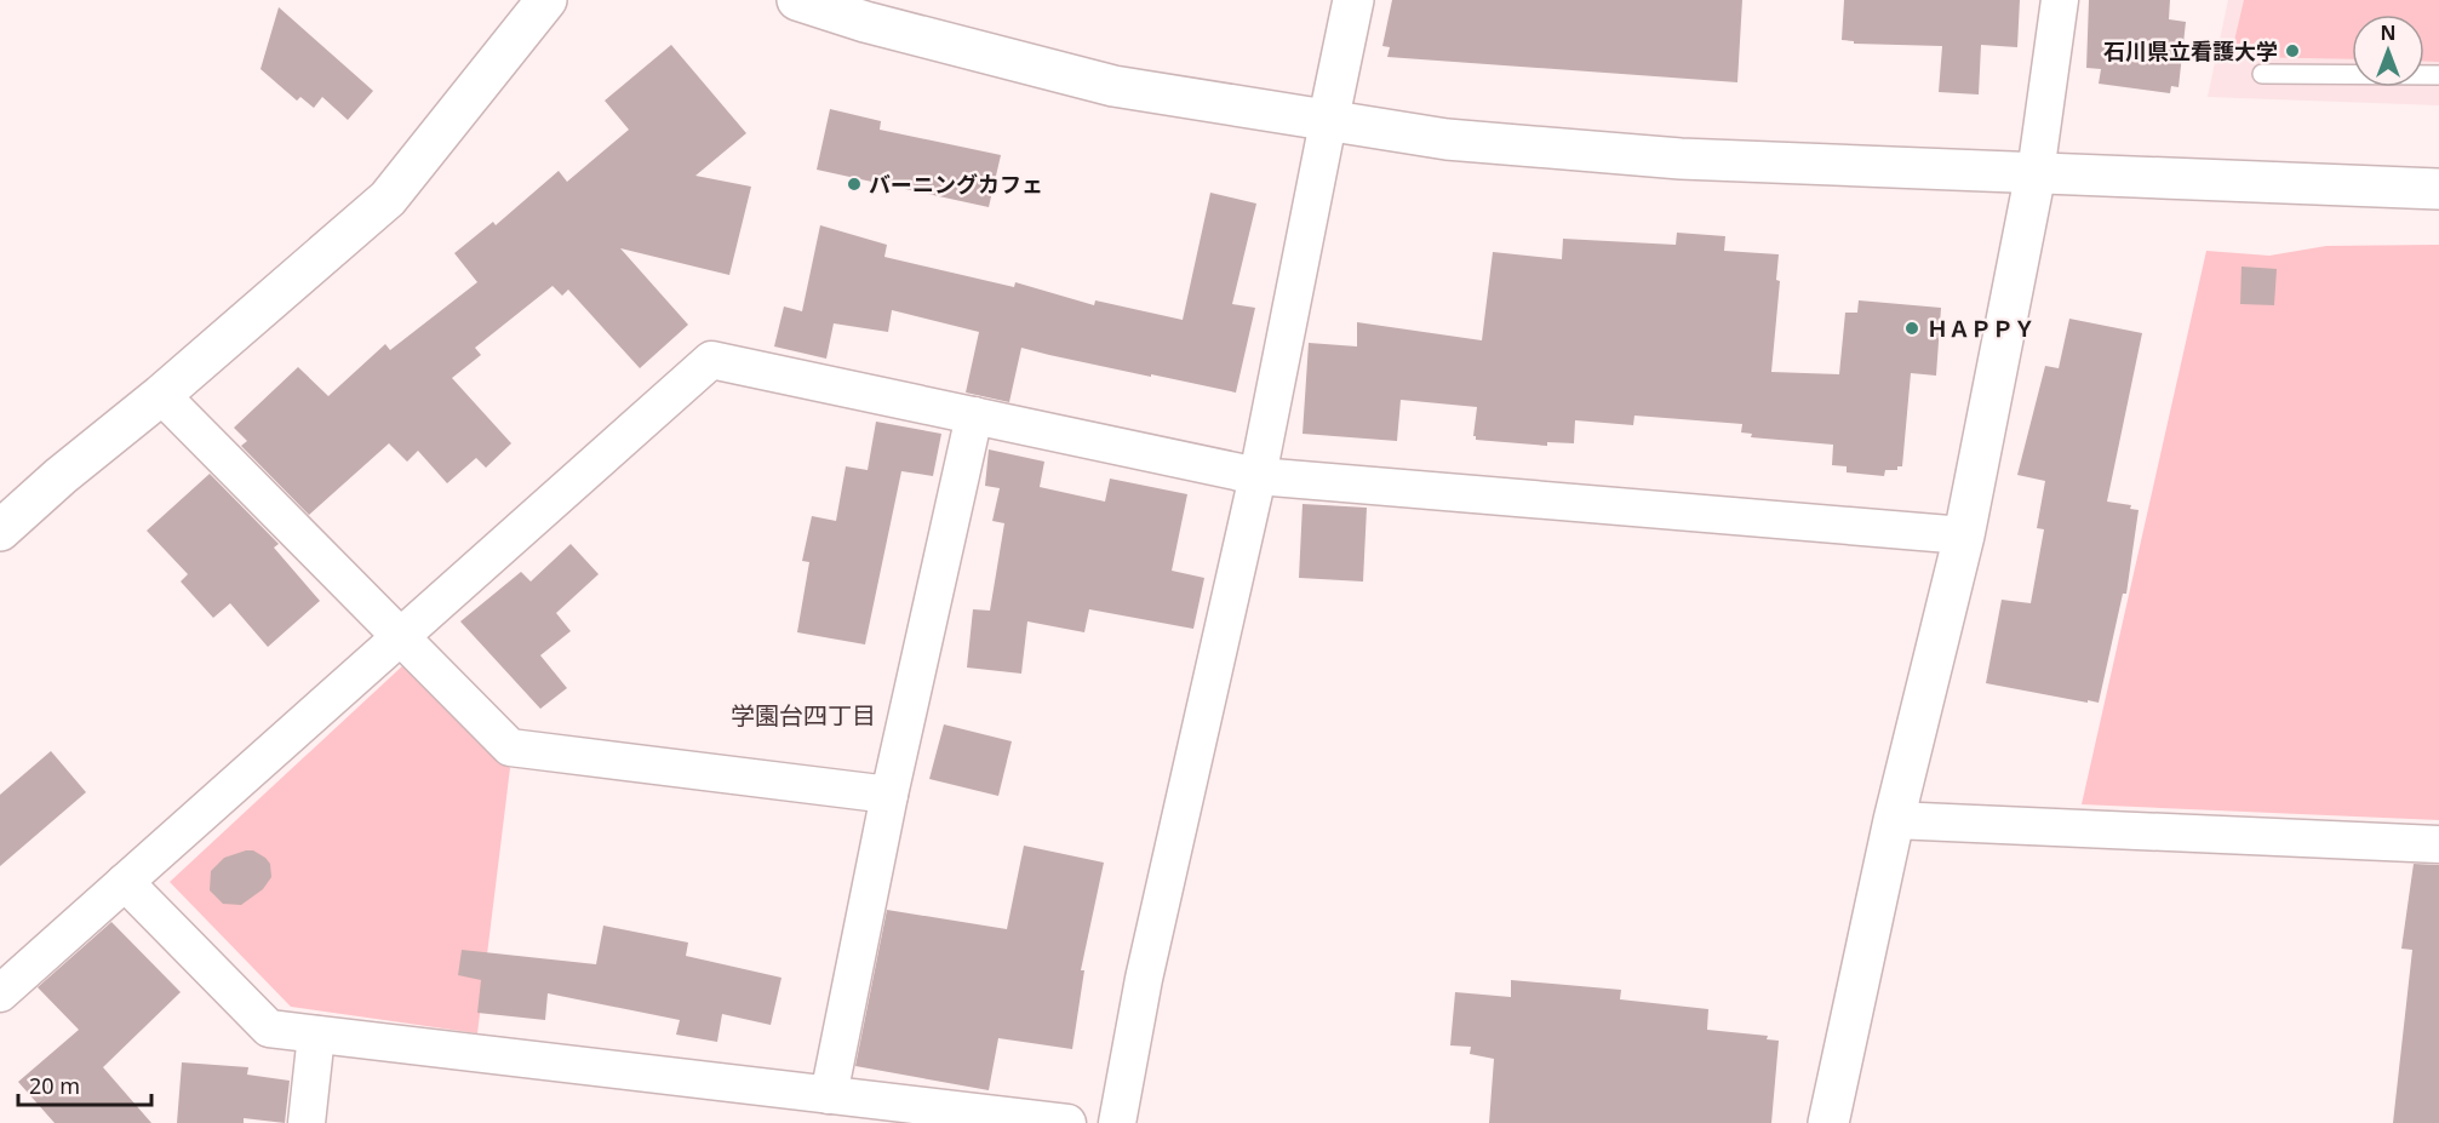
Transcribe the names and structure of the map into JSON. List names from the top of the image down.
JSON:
{
  "districts": ["学園台四丁目"],
  "places": ["石川県立看護大学", "バーニングカフェ", "ＨＡＰＰＹ"],
  "scale_bar": "20 m",
  "north": "top"
}
